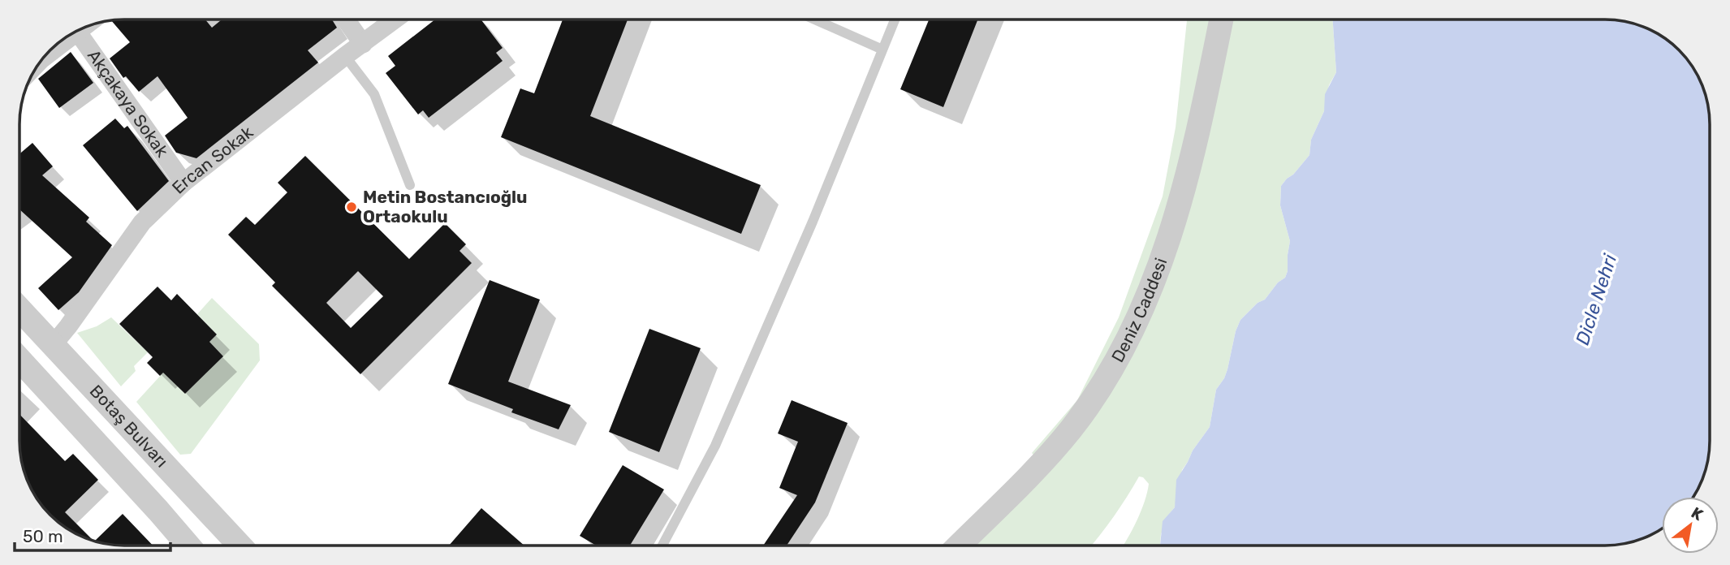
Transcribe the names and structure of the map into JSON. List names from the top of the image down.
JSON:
{
  "streets": {
    "street": [
      "Akçakaya Sokak",
      "Ercan Sokak",
      "Deniz Caddesi",
      "Botaş Bulvarı"
    ]
  },
  "crossings": [
    ["Akçakaya Sokak", "Ercan Sokak"],
    ["Ercan Sokak", "Botaş Bulvarı"]
  ],
  "water": ["Dicle Nehri"],
  "places": ["Metin Bostancıoğlu Ortaokulu"],
  "scale_bar": "50 m",
  "north": "top right"
}
